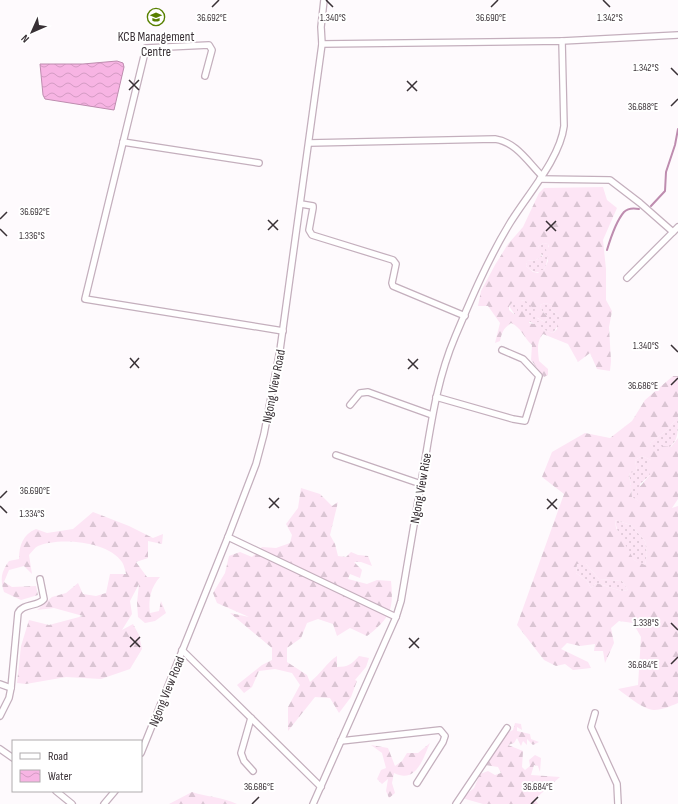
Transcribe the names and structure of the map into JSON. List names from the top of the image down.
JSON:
{
  "streets": {
    "street": ["Ngong View Road", "Ngong View Rise"]
  },
  "places": {
    "school or university": ["KCB Management Centre"]
  },
  "legend": ["Road", "Water"],
  "north": "bottom left",
  "coordinates": [
    "36.692°E",
    "1.340°S",
    "36.690°E",
    "1.342°S",
    "36.688°E",
    "1.336°S",
    "36.686°E",
    "1.334°S",
    "1.338°S",
    "36.684°E"
  ]
}
